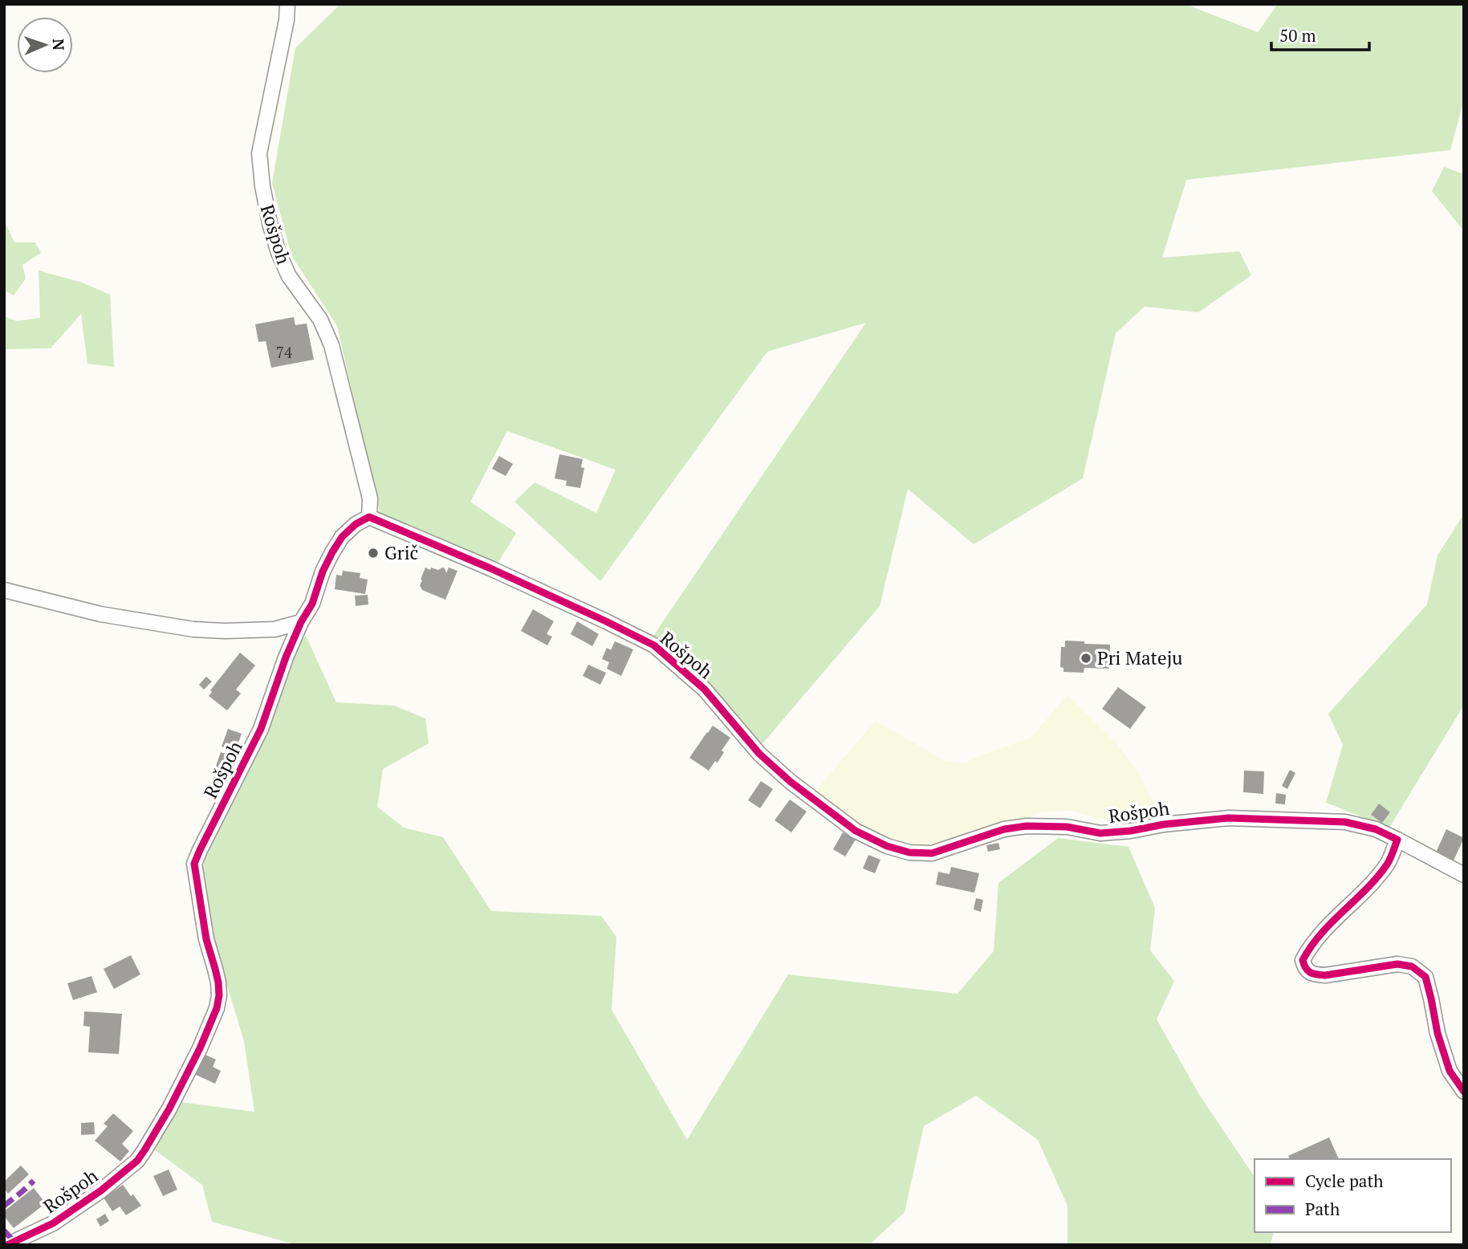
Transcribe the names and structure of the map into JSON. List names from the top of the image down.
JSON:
{
  "streets": {
    "street": ["Rošpoh"]
  },
  "places": ["Grič", "Pri Mateju"],
  "house_numbers": ["74"],
  "legend": ["Cycle path", "Path"],
  "scale_bar": "50 m",
  "north": "right"
}
